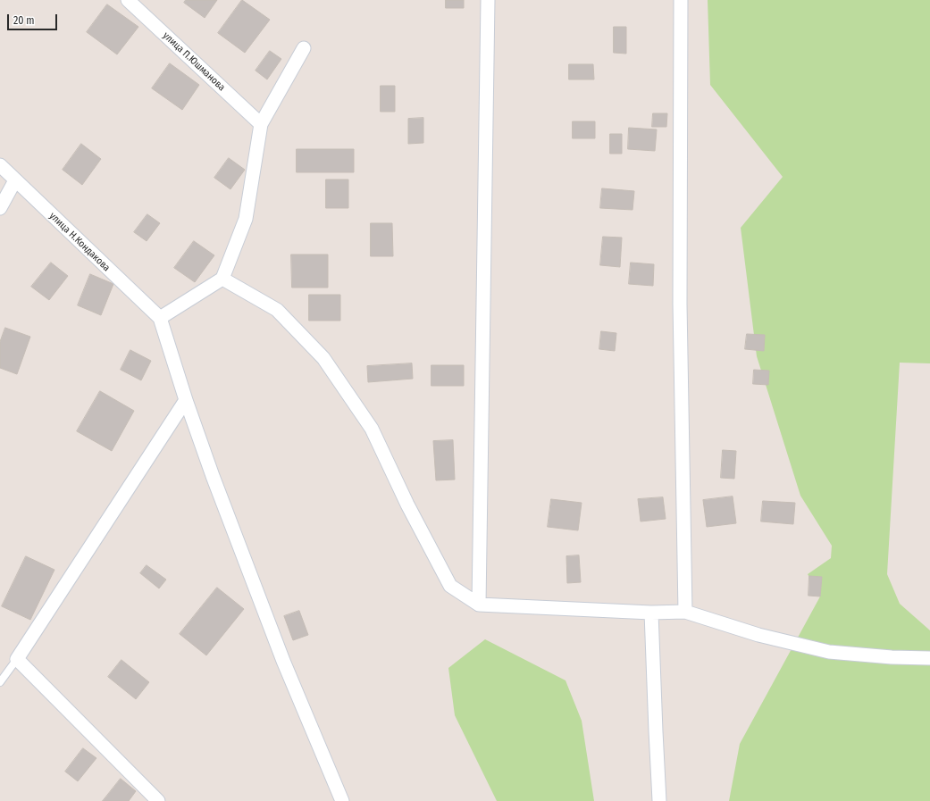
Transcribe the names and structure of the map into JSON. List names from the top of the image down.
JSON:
{
  "streets": {
    "street": ["улица П.Юшманова", "улица Н.Кондакова"]
  },
  "scale_bar": "20 m"
}
